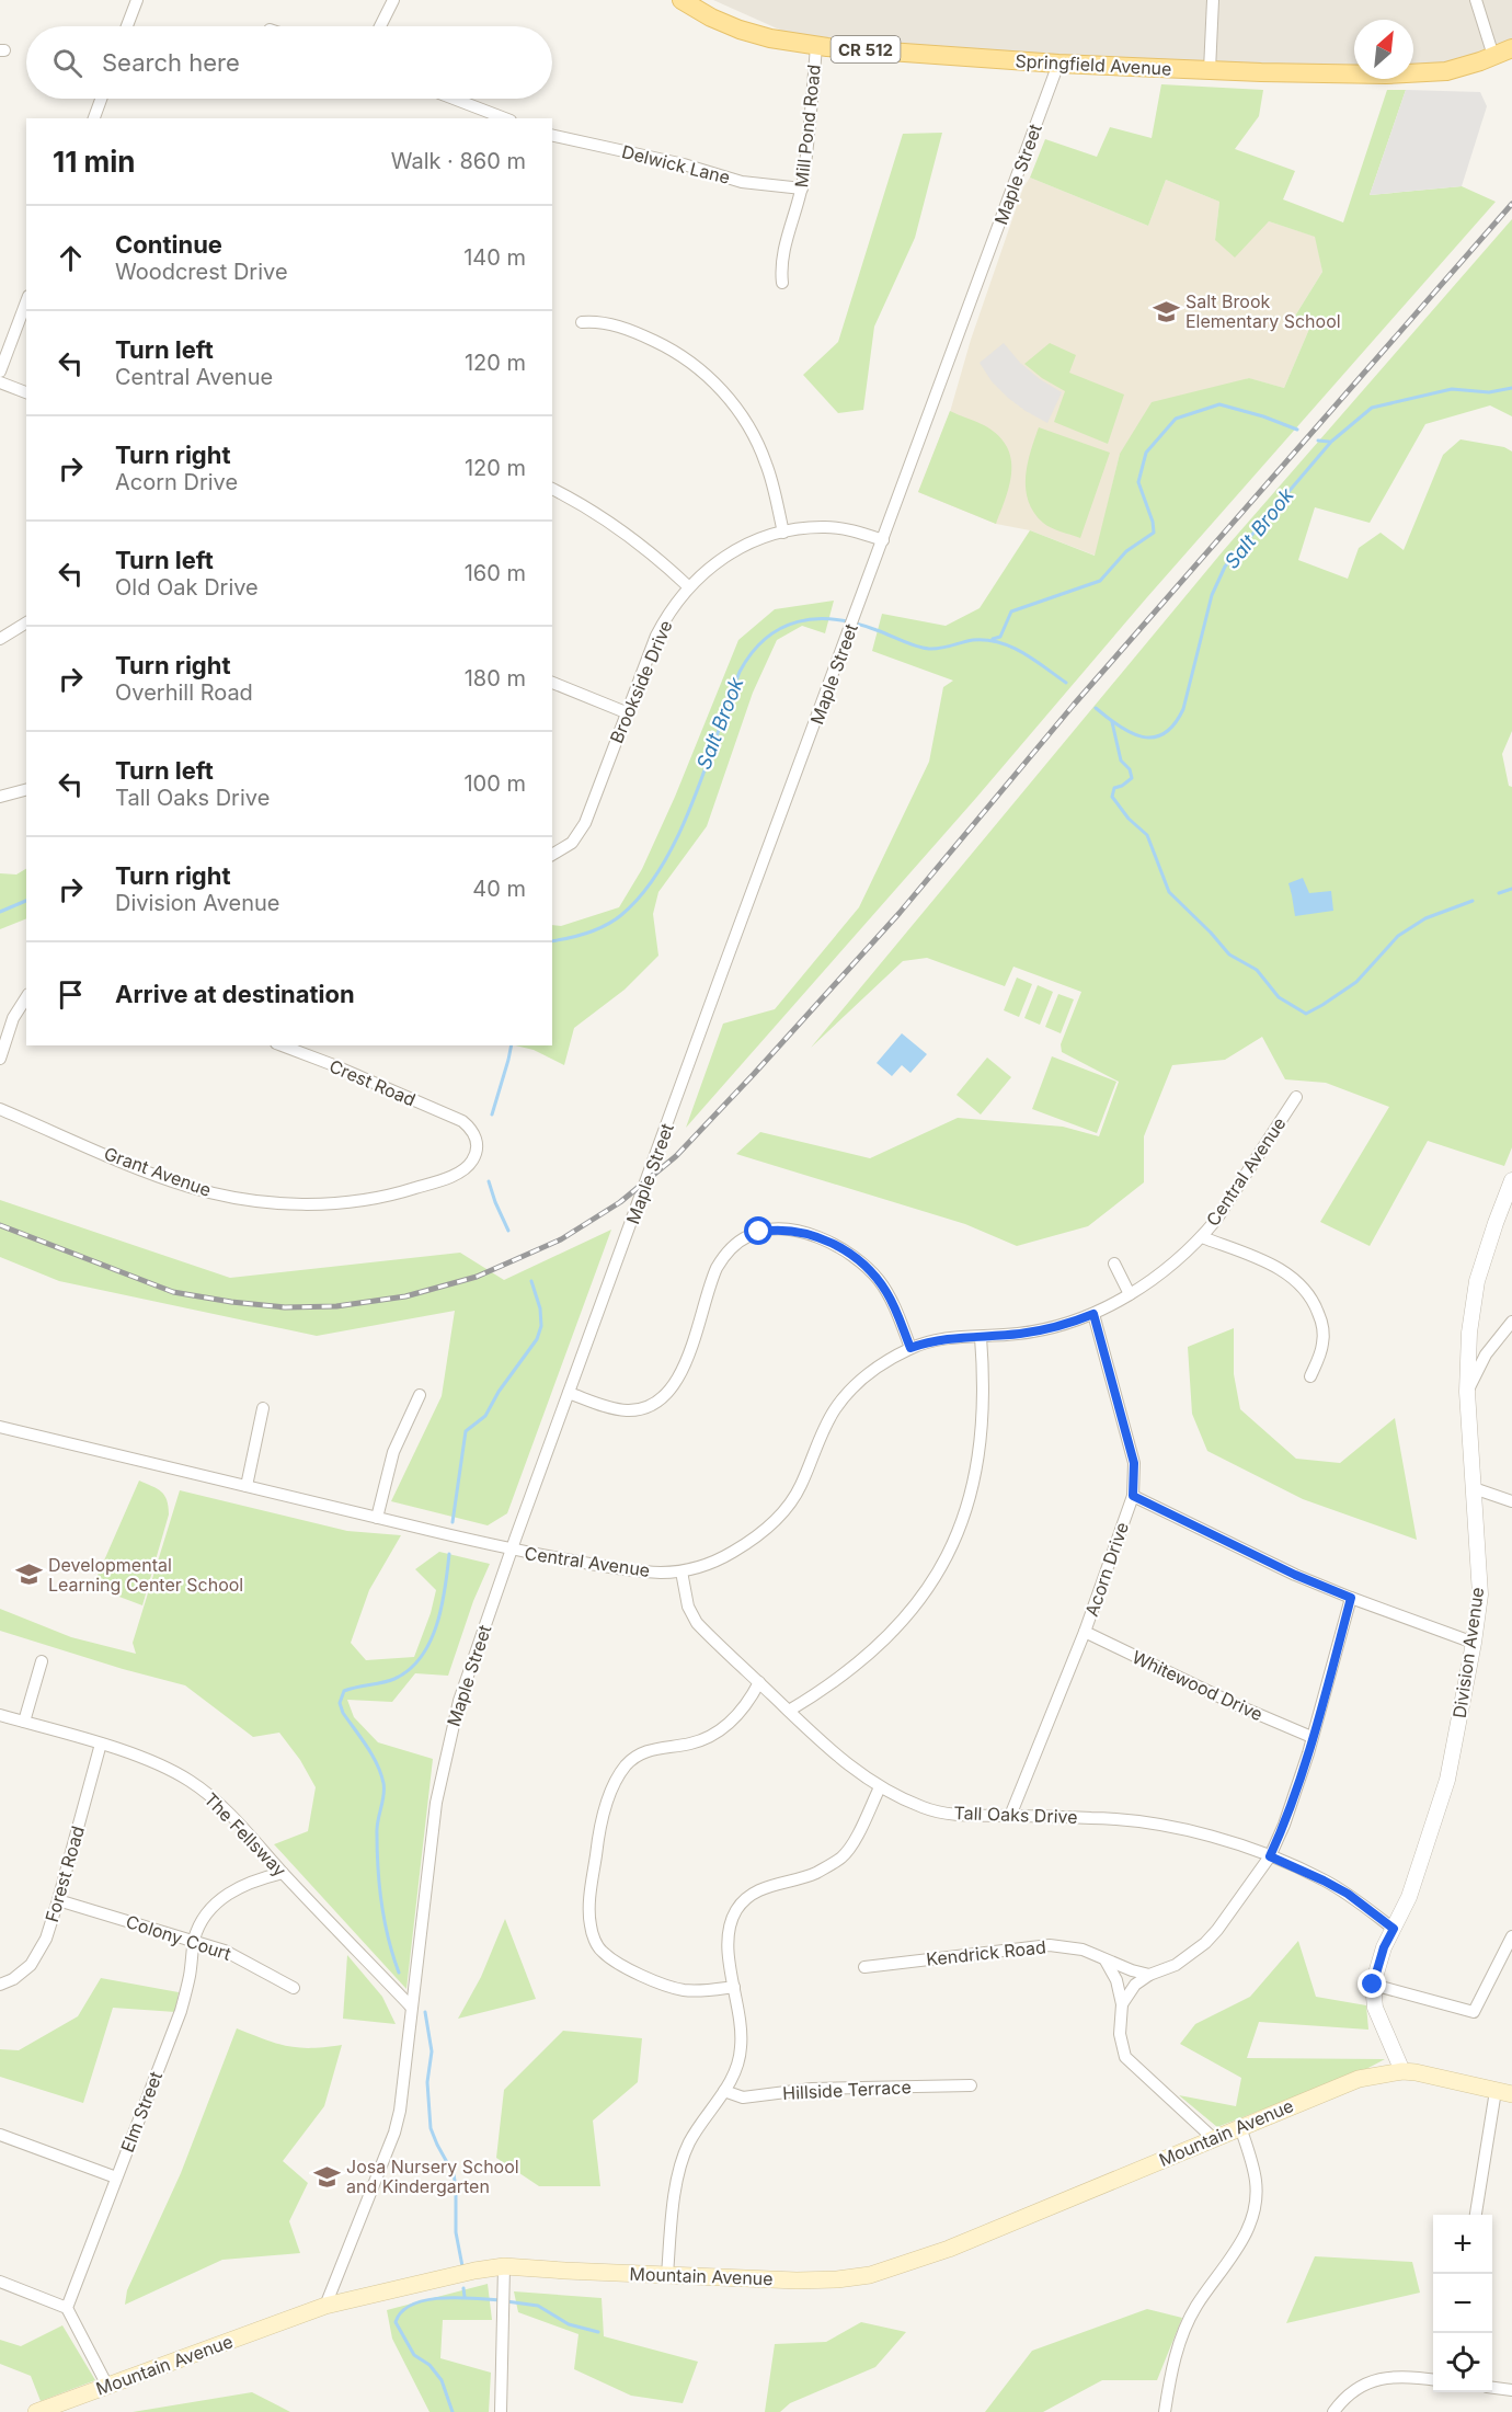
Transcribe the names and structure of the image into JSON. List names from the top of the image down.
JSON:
{
  "streets": {
    "main road": ["CR 512", "Springfield Avenue", "Mountain Avenue"],
    "street": [
      "Mill Pond Road",
      "Delwick Lane",
      "Maple Street",
      "Brookside Drive",
      "Crest Road",
      "Grant Avenue",
      "Central Avenue",
      "Acorn Drive",
      "Division Avenue",
      "Whitewood Drive",
      "Tall Oaks Drive",
      "The Fellsway",
      "Forest Road",
      "Colony Court",
      "Kendrick Road",
      "Hillside Terrace",
      "Elm Street"
    ]
  },
  "crossings": [
    ["Springfield Avenue", "Mill Pond Road"],
    ["Springfield Avenue", "Maple Street"],
    ["Mill Pond Road", "Delwick Lane"],
    ["Maple Street", "Brookside Drive"],
    ["Maple Street", "Central Avenue"],
    ["Maple Street", "The Fellsway"],
    ["Maple Street", "Mountain Avenue"],
    ["Crest Road", "Grant Avenue"],
    ["Central Avenue", "Acorn Drive"],
    ["Central Avenue", "Tall Oaks Drive"],
    ["Acorn Drive", "Whitewood Drive"],
    ["Acorn Drive", "Tall Oaks Drive"],
    ["Division Avenue", "Tall Oaks Drive"],
    ["Division Avenue", "Mountain Avenue"],
    ["The Fellsway", "Forest Road"],
    ["The Fellsway", "Elm Street"],
    ["Forest Road", "Colony Court"],
    ["Colony Court", "Elm Street"]
  ],
  "water": ["Salt Brook"],
  "places": {
    "school or university": ["Salt Brook Elementary School", "Developmental Learning Center School", "Josa Nursery School and Kindergarten"]
  },
  "north": "top right",
  "page": {
    "search": "Search here",
    "heading": ["11 min", "Walk · 860 m"],
    "list": [
      ["Continue", "Woodcrest Drive", "140 m"],
      ["Turn left", "Central Avenue", "120 m"],
      ["Turn right", "Acorn Drive", "120 m"],
      ["Turn left", "Old Oak Drive", "160 m"],
      ["Turn right", "Overhill Road", "180 m"],
      ["Turn left", "Tall Oaks Drive", "100 m"],
      ["Turn right", "Division Avenue", "40 m"],
      "Arrive at destination"
    ],
    "map_buttons": ["+", "−"]
  }
}
